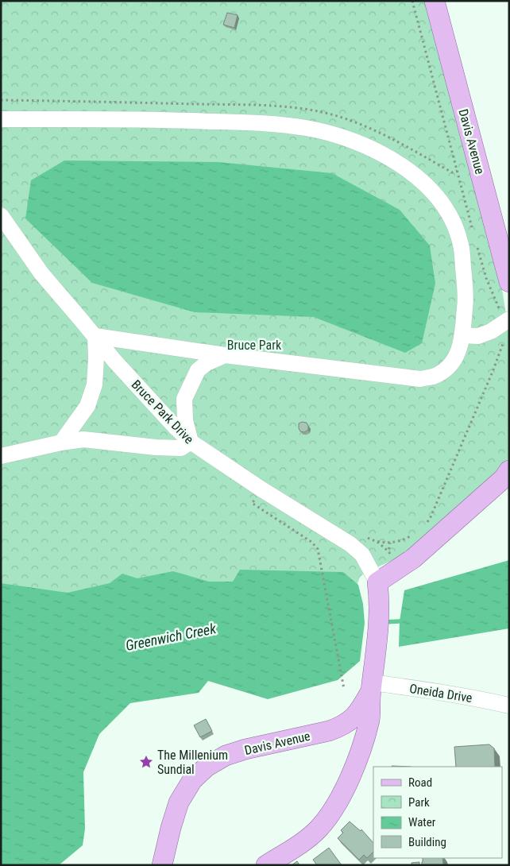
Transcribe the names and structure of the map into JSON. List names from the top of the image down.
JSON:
{
  "streets": {
    "main road": ["Davis Avenue"],
    "street": ["Bruce Park Drive", "Oneida Drive"]
  },
  "crossings": [
    ["Davis Avenue", "Bruce Park Drive"],
    ["Davis Avenue", "Oneida Drive"]
  ],
  "water": ["Greenwich Creek"],
  "parks": ["Bruce Park"],
  "places": {
    "place": ["The Millenium Sundial"]
  },
  "legend": [
    "Road",
    "Park",
    "Water",
    "Building"
  ]
}
